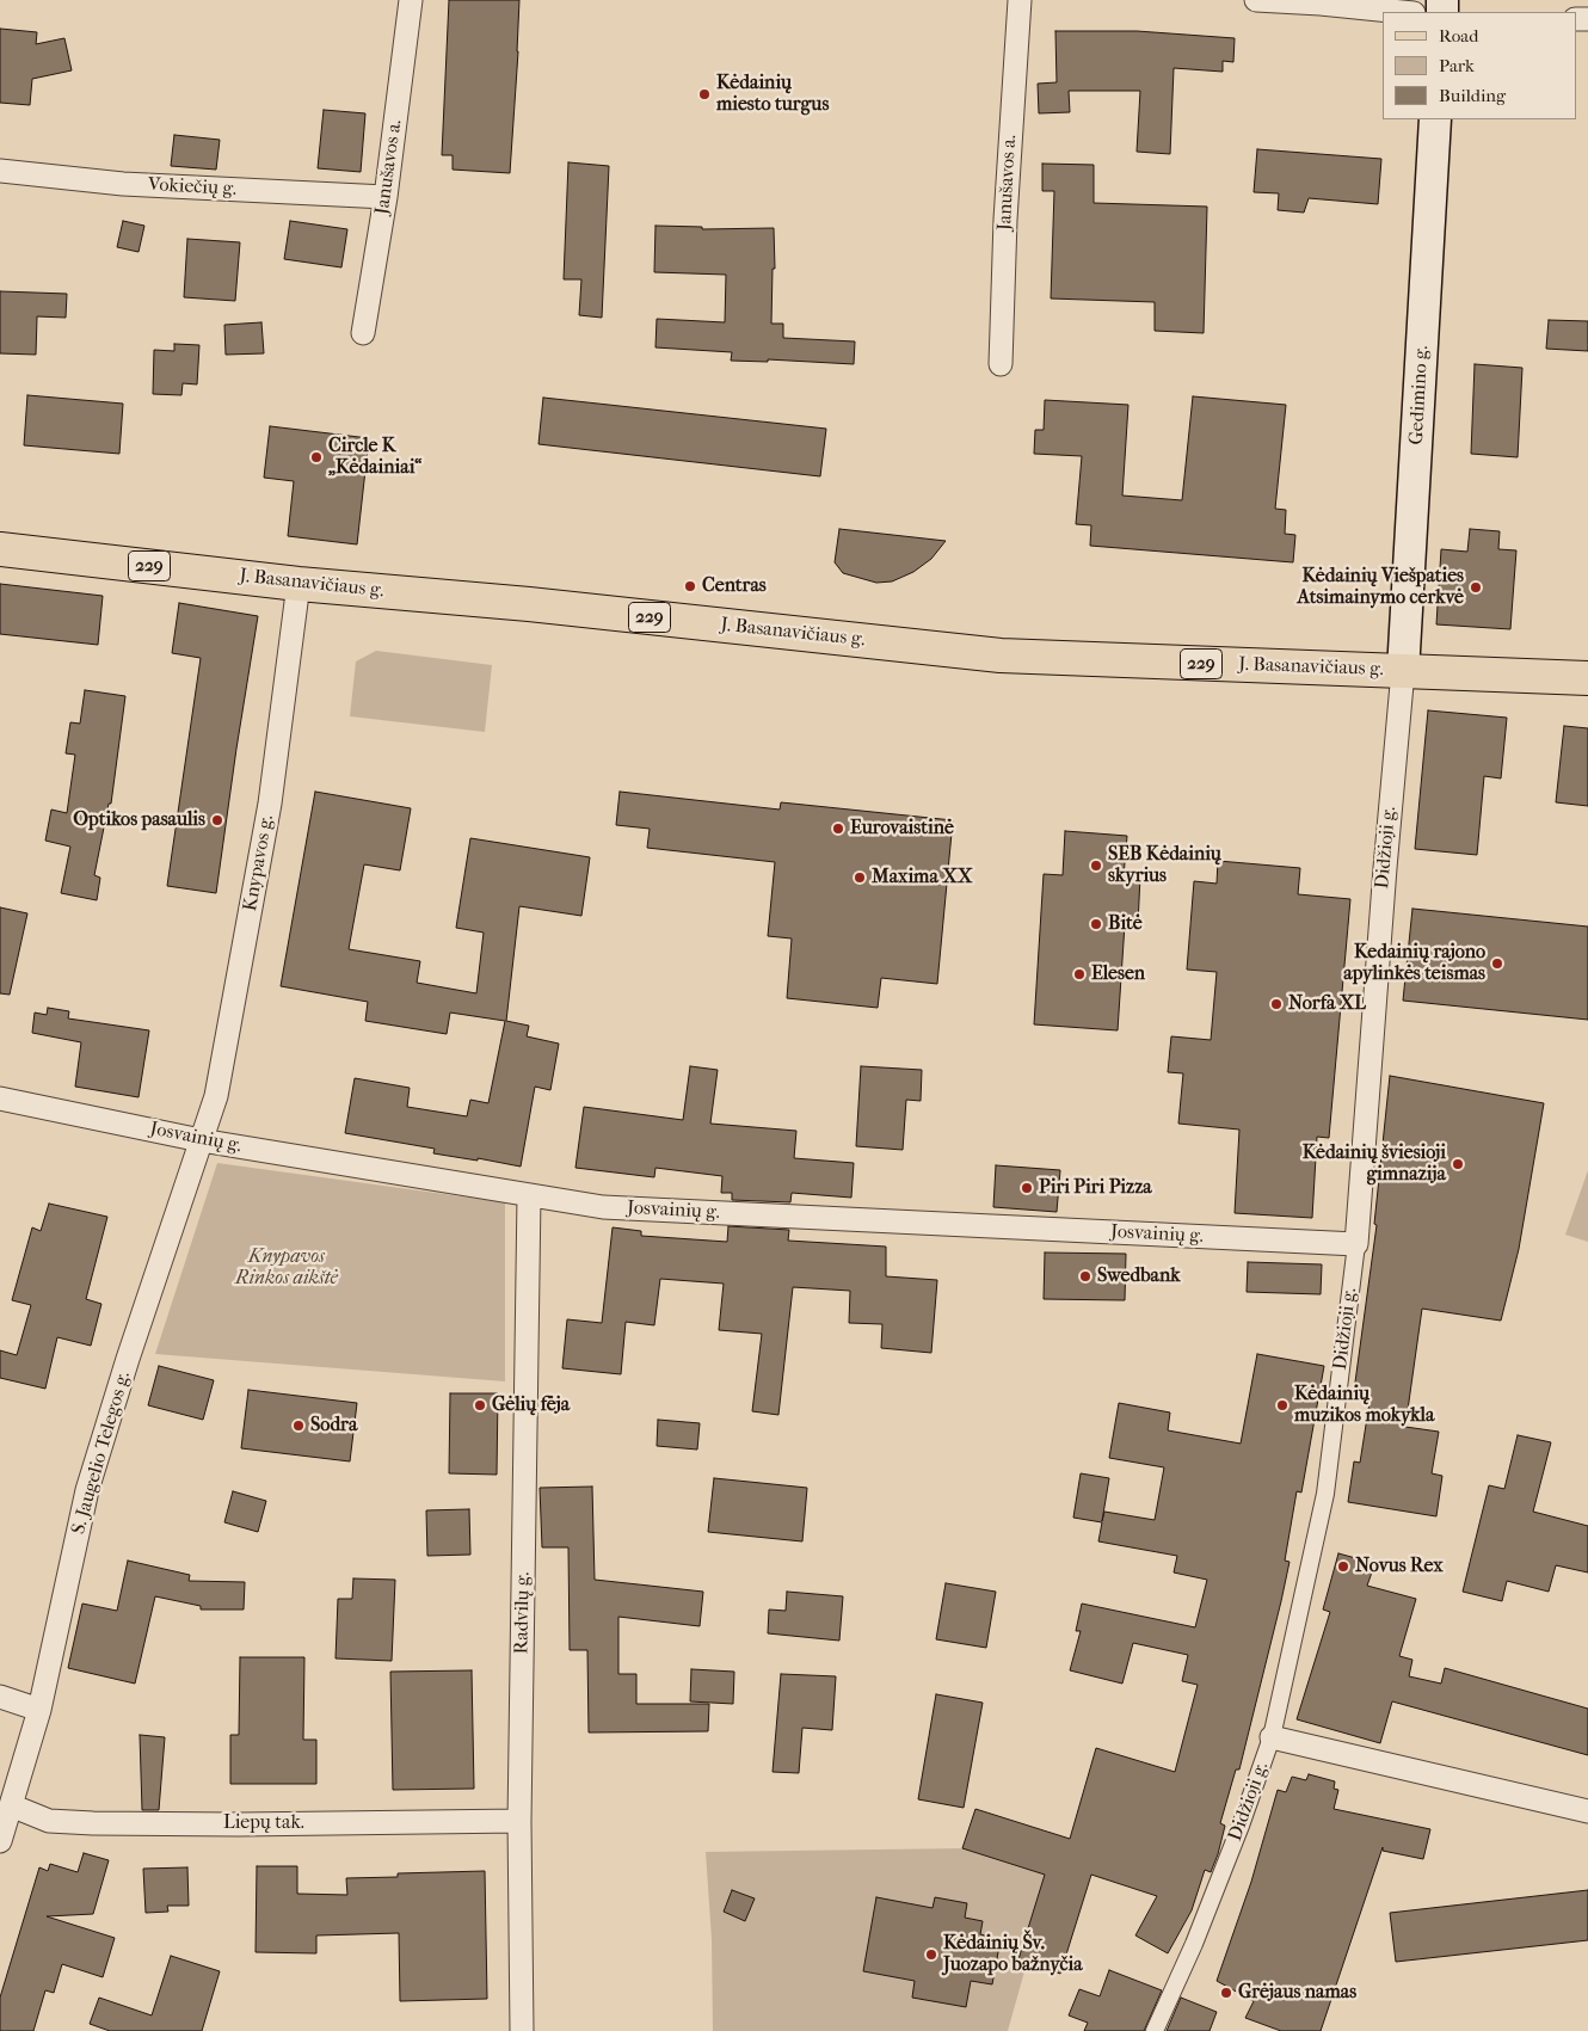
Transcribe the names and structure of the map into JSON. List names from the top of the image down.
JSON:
{
  "streets": {
    "main road": ["Gedimino g.", "229", "J. Basanavičiaus g."],
    "street": [
      "Janušavos a.",
      "Vokiečių g.",
      "Didžioji g.",
      "Knypavos g.",
      "Josvainių g.",
      "S. Jaugelio Telegos g.",
      "Radvilų g.",
      "Liepų tak."
    ]
  },
  "crossings": [
    ["Janušavos a.", "Vokiečių g."],
    ["Gedimino g.", "J. Basanavičiaus g."],
    ["Gedimino g.", "Didžioji g."],
    ["J. Basanavičiaus g.", "Didžioji g."],
    ["J. Basanavičiaus g.", "Knypavos g."],
    ["Didžioji g.", "Josvainių g."],
    ["Knypavos g.", "Josvainių g."],
    ["Knypavos g.", "S. Jaugelio Telegos g."],
    ["Josvainių g.", "S. Jaugelio Telegos g."],
    ["Josvainių g.", "Radvilų g."],
    ["S. Jaugelio Telegos g.", "Liepų tak."],
    ["Radvilų g.", "Liepų tak."]
  ],
  "parks": ["Knypavos Rinkos aikštė"],
  "places": [
    "Kėdainių miesto turgus",
    "Circle K „Kėdainiai“",
    "Centras",
    "Kėdainių Viešpaties Atsimainymo cerkvė",
    "Optikos pasaulis",
    "Eurovaistinė",
    "SEB Kėdainių skyrius",
    "Maxima XX",
    "Bitė",
    "Kedainių rajono apylinkės teismas",
    "Elesen",
    "Norfa XL",
    "Kėdainių šviesioji gimnazija",
    "Piri Piri Pizza",
    "Swedbank",
    "Gėlių fėja",
    "Kėdainių muzikos mokykla",
    "Sodra",
    "Novus Rex",
    "Kėdainių Šv. Juozapo bažnyčia",
    "Grėjaus namas"
  ],
  "legend": ["Road", "Park", "Building"]
}
